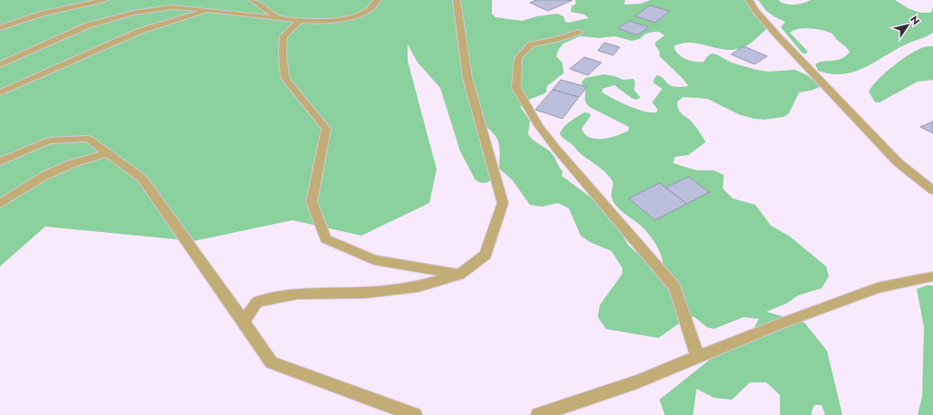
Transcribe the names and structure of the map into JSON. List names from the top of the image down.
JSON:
{
  "north": "top right"
}
